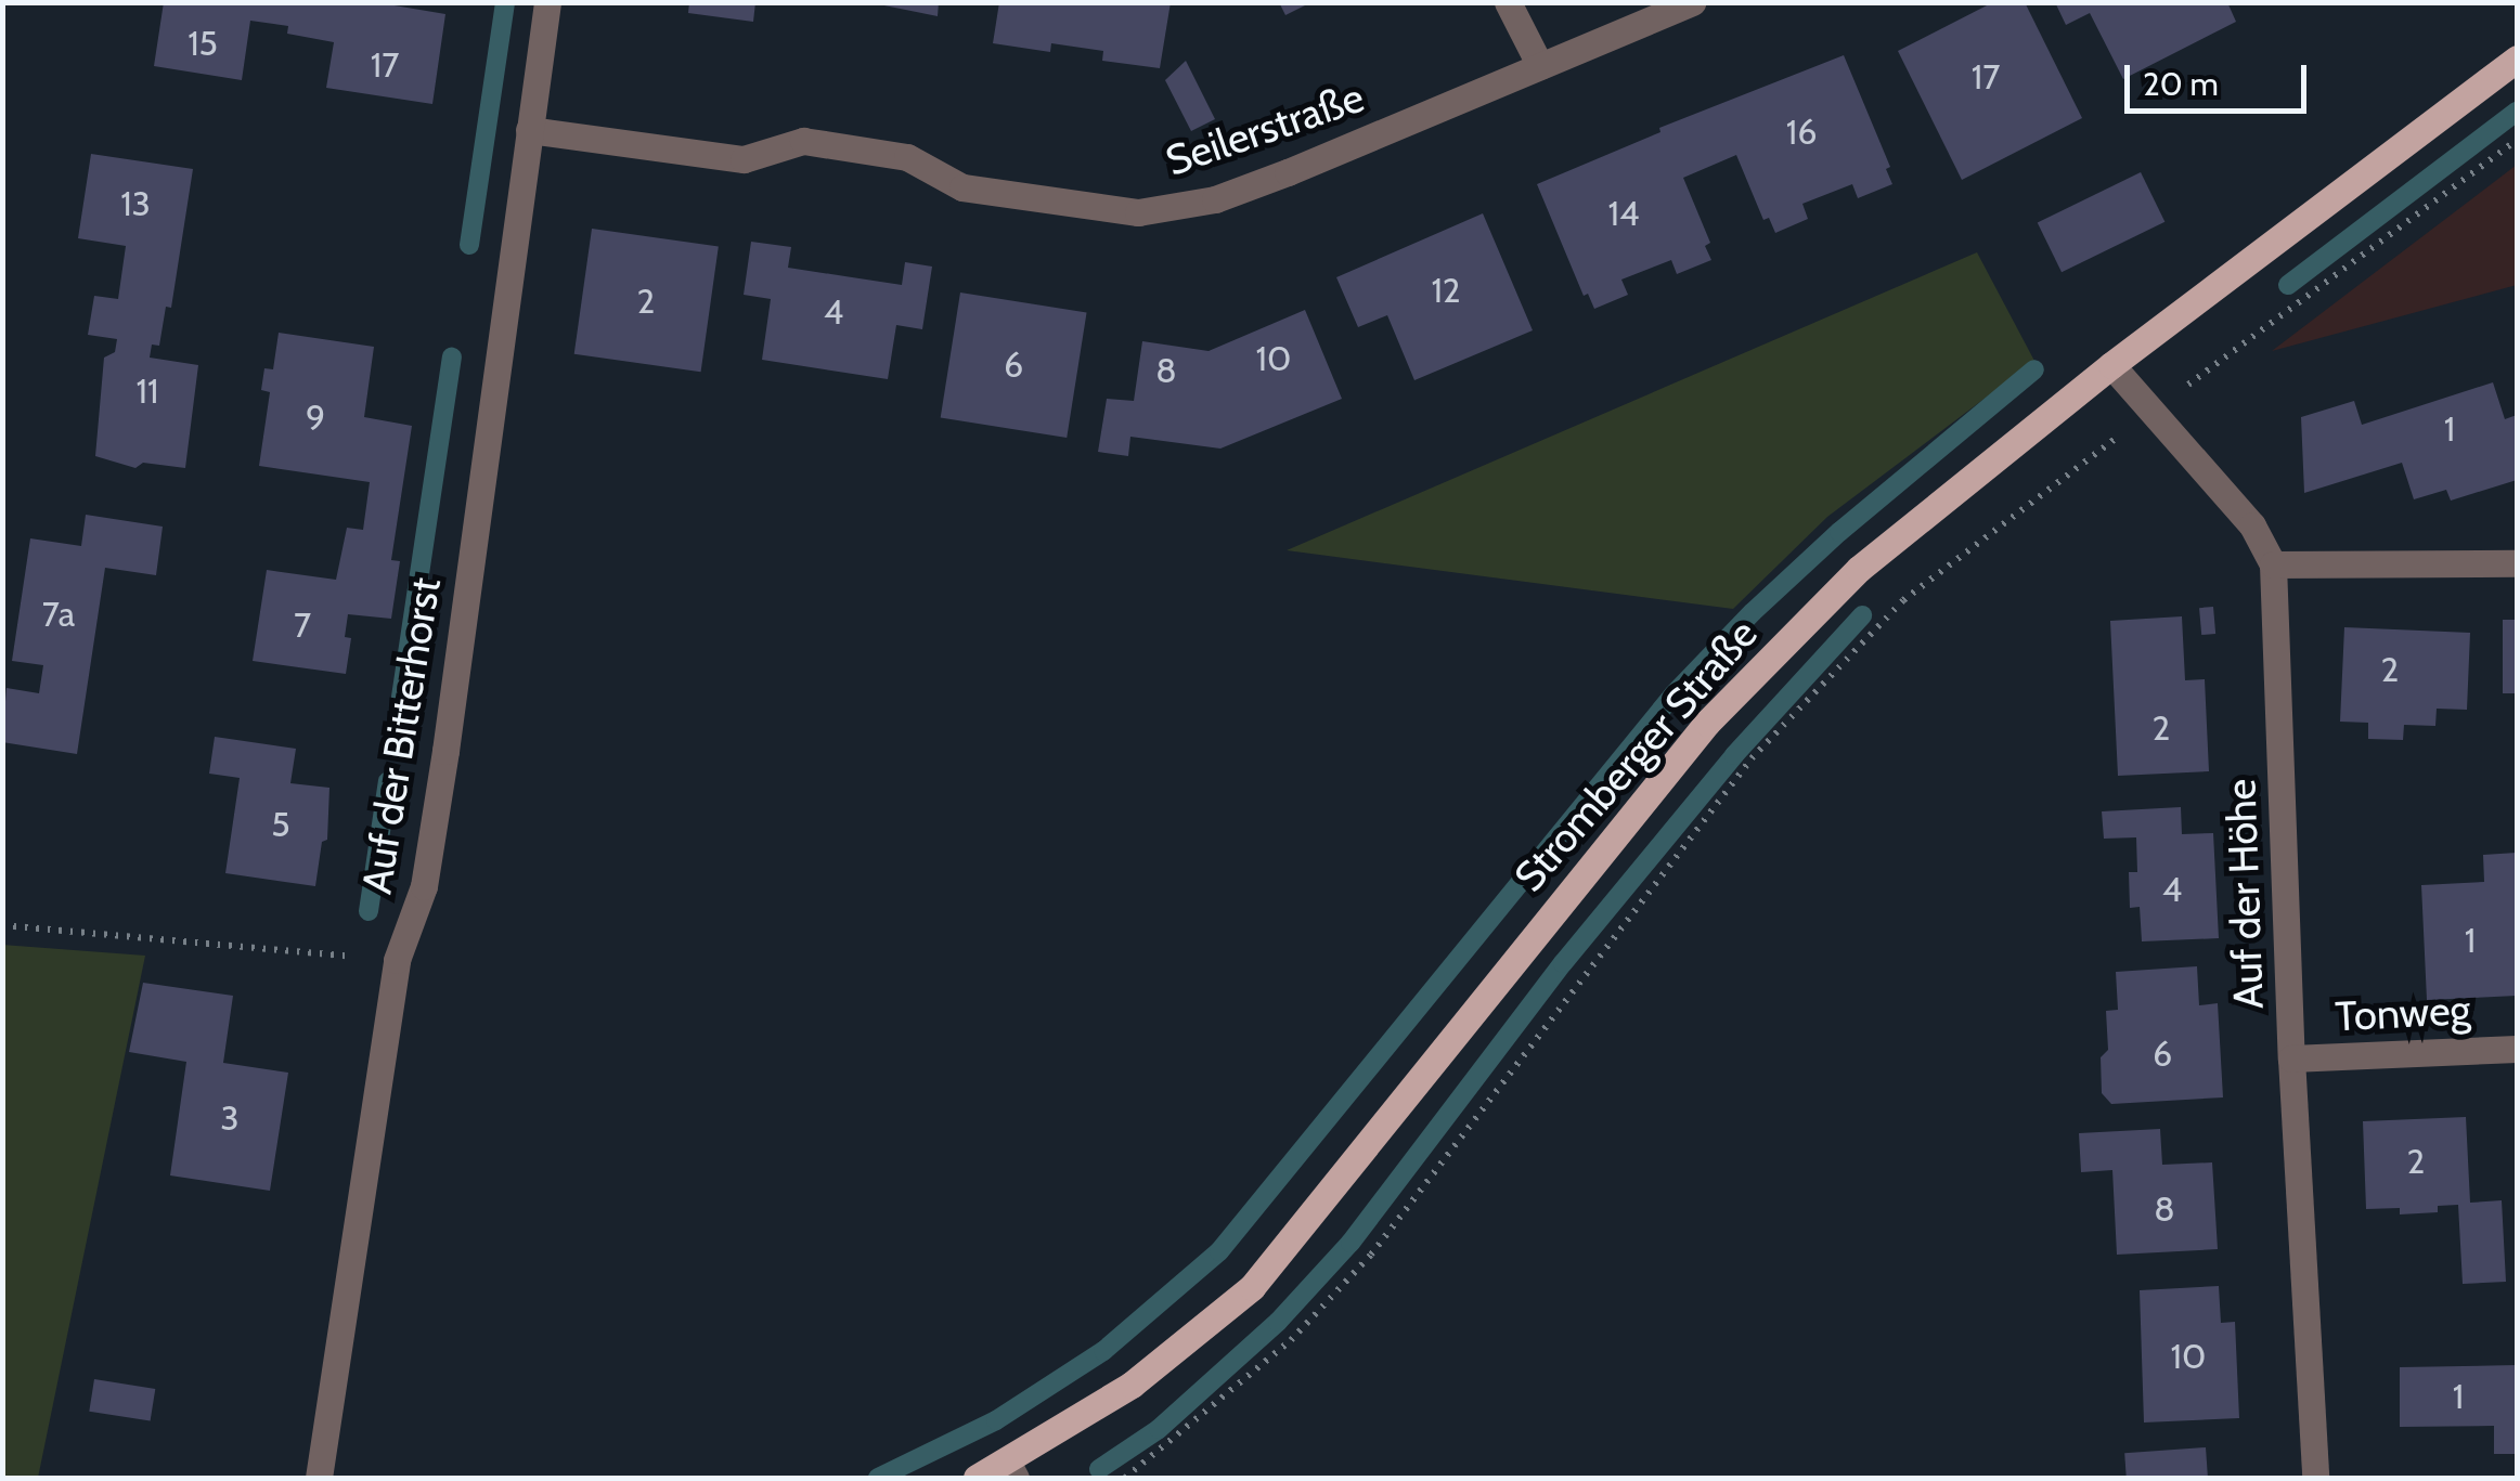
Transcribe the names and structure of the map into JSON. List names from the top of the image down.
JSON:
{
  "streets": {
    "main road": ["Stromberger Straße"],
    "street": [
      "Seilerstraße",
      "Auf der Bitterhorst",
      "Auf der Höhe",
      "Tonweg"
    ]
  },
  "crossings": [
    ["Seilerstraße", "Auf der Bitterhorst"],
    ["Stromberger Straße", "Auf der Höhe"],
    ["Auf der Höhe", "Tonweg"]
  ],
  "house_numbers": [
    "15",
    "17",
    "17",
    "16",
    "13",
    "14",
    "12",
    "2",
    "4",
    "10",
    "6",
    "8",
    "11",
    "9",
    "1",
    "7a",
    "7",
    "2",
    "2",
    "5",
    "4",
    "1",
    "6",
    "3",
    "2",
    "8",
    "10",
    "1"
  ],
  "scale_bar": "20 m"
}
